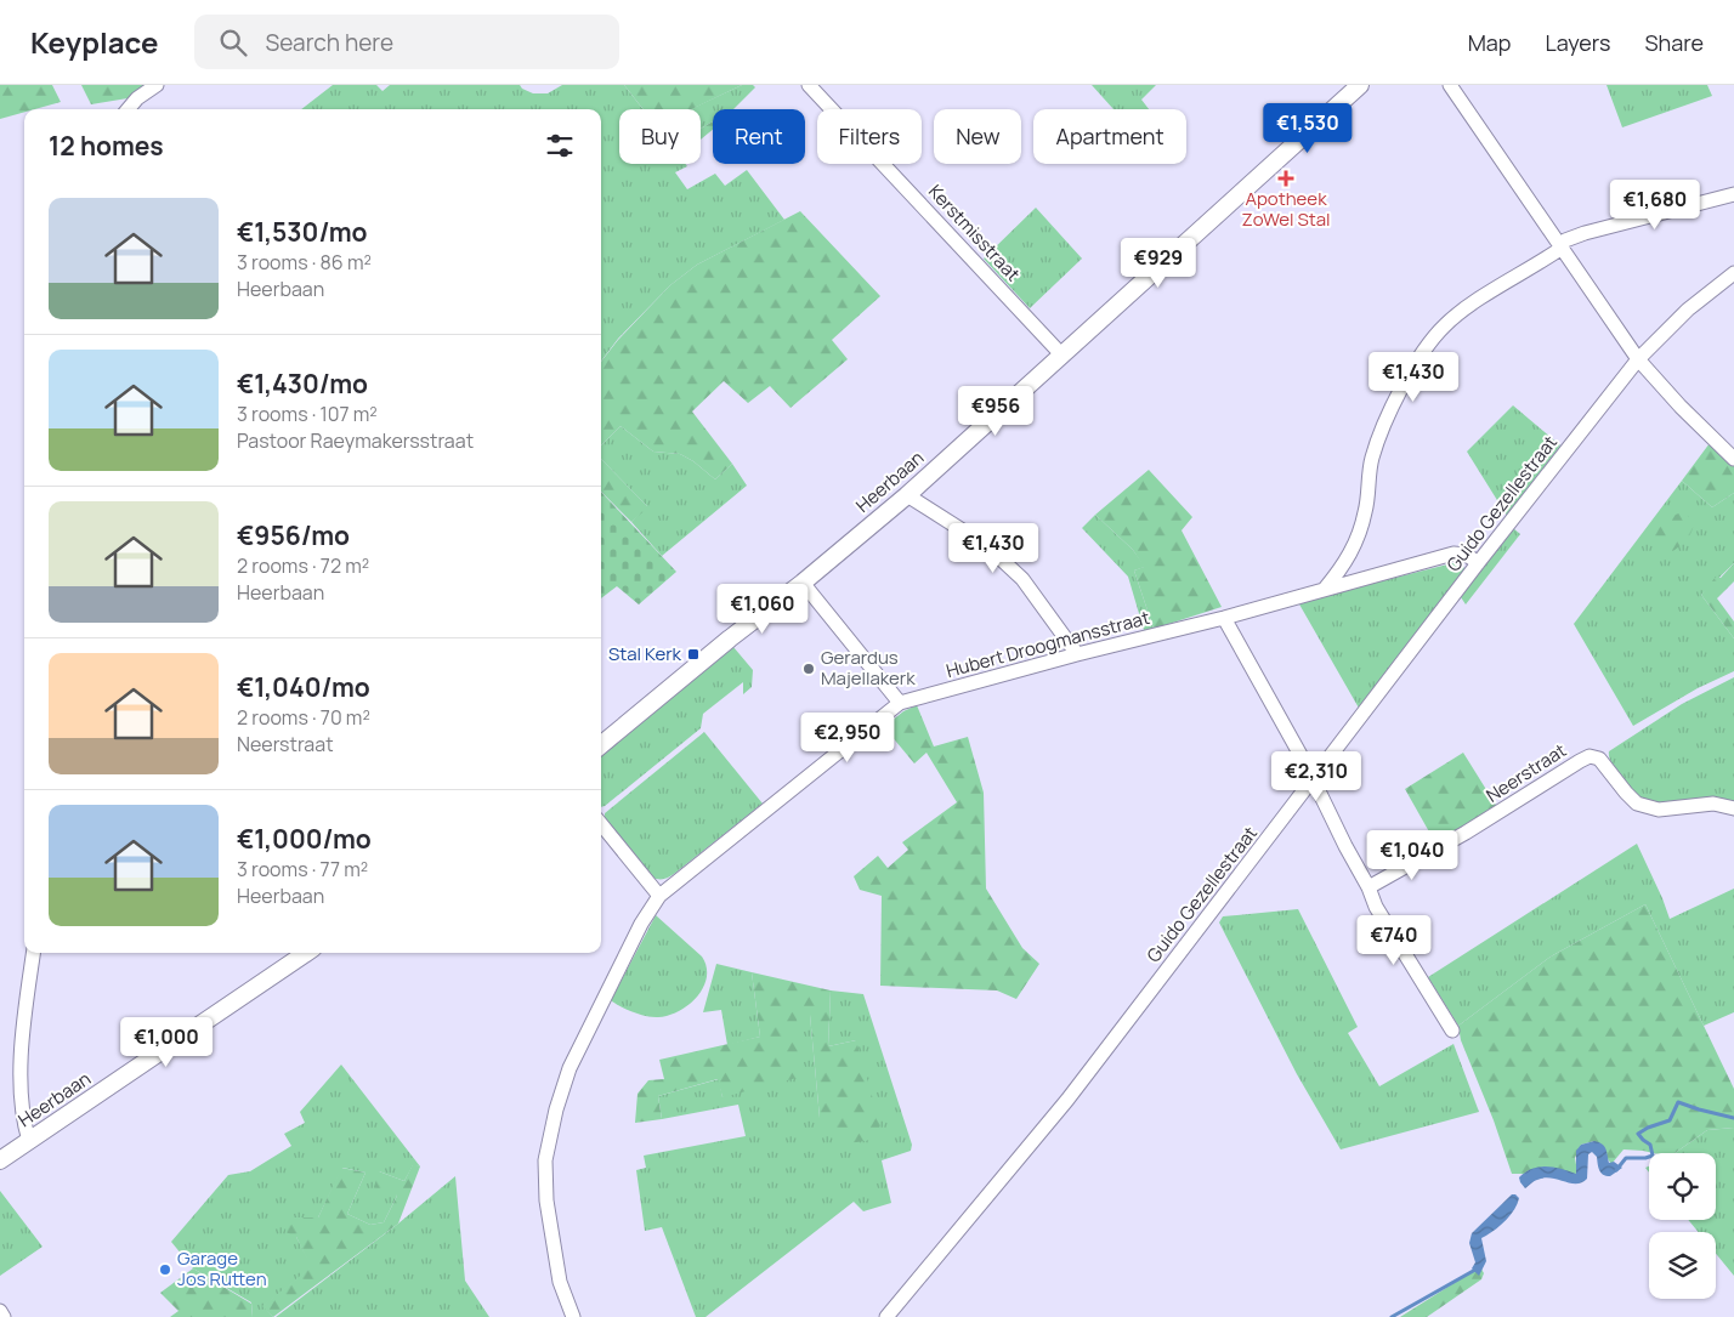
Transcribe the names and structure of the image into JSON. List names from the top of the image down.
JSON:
{
  "streets": {
    "street": [
      "Kerstmisstraat",
      "Heerbaan",
      "Guido Gezellestraat",
      "Hubert Droogmansstraat",
      "Neerstraat"
    ]
  },
  "crossings": [
    ["Kerstmisstraat", "Heerbaan"],
    ["Guido Gezellestraat", "Hubert Droogmansstraat"]
  ],
  "places": {
    "health": ["Apotheek ZoWel Stal"],
    "transit": ["Stal Kerk"],
    "other": ["Gerardus Majellakerk", "Garage Jos Rutten"]
  },
  "page": {
    "header": "Keyplace",
    "search": "Search here",
    "nav": ["Map", "Layers", "Share"],
    "price": [
      "€1,530",
      "€1,680",
      "€929",
      "€1,430",
      "€956",
      "€1,430",
      "€1,060",
      "€2,950",
      "€2,310",
      "€1,040",
      "€740",
      "€1,000"
    ],
    "chip": [
      "Buy",
      "Rent",
      "Filters",
      "New",
      "Apartment"
    ],
    "heading": "12 homes",
    "list": [
      {
        "name": "€1,530/mo",
        "note": "3 rooms · 86 m² · Heerbaan"
      },
      {
        "name": "€1,430/mo",
        "note": "3 rooms · 107 m² · Pastoor Raeymakersstraat"
      },
      {
        "name": "€956/mo",
        "note": "2 rooms · 72 m² · Heerbaan"
      },
      {
        "name": "€1,040/mo",
        "note": "2 rooms · 70 m² · Neerstraat"
      },
      {
        "name": "€1,000/mo",
        "note": "3 rooms · 77 m² · Heerbaan"
      }
    ]
  }
}
